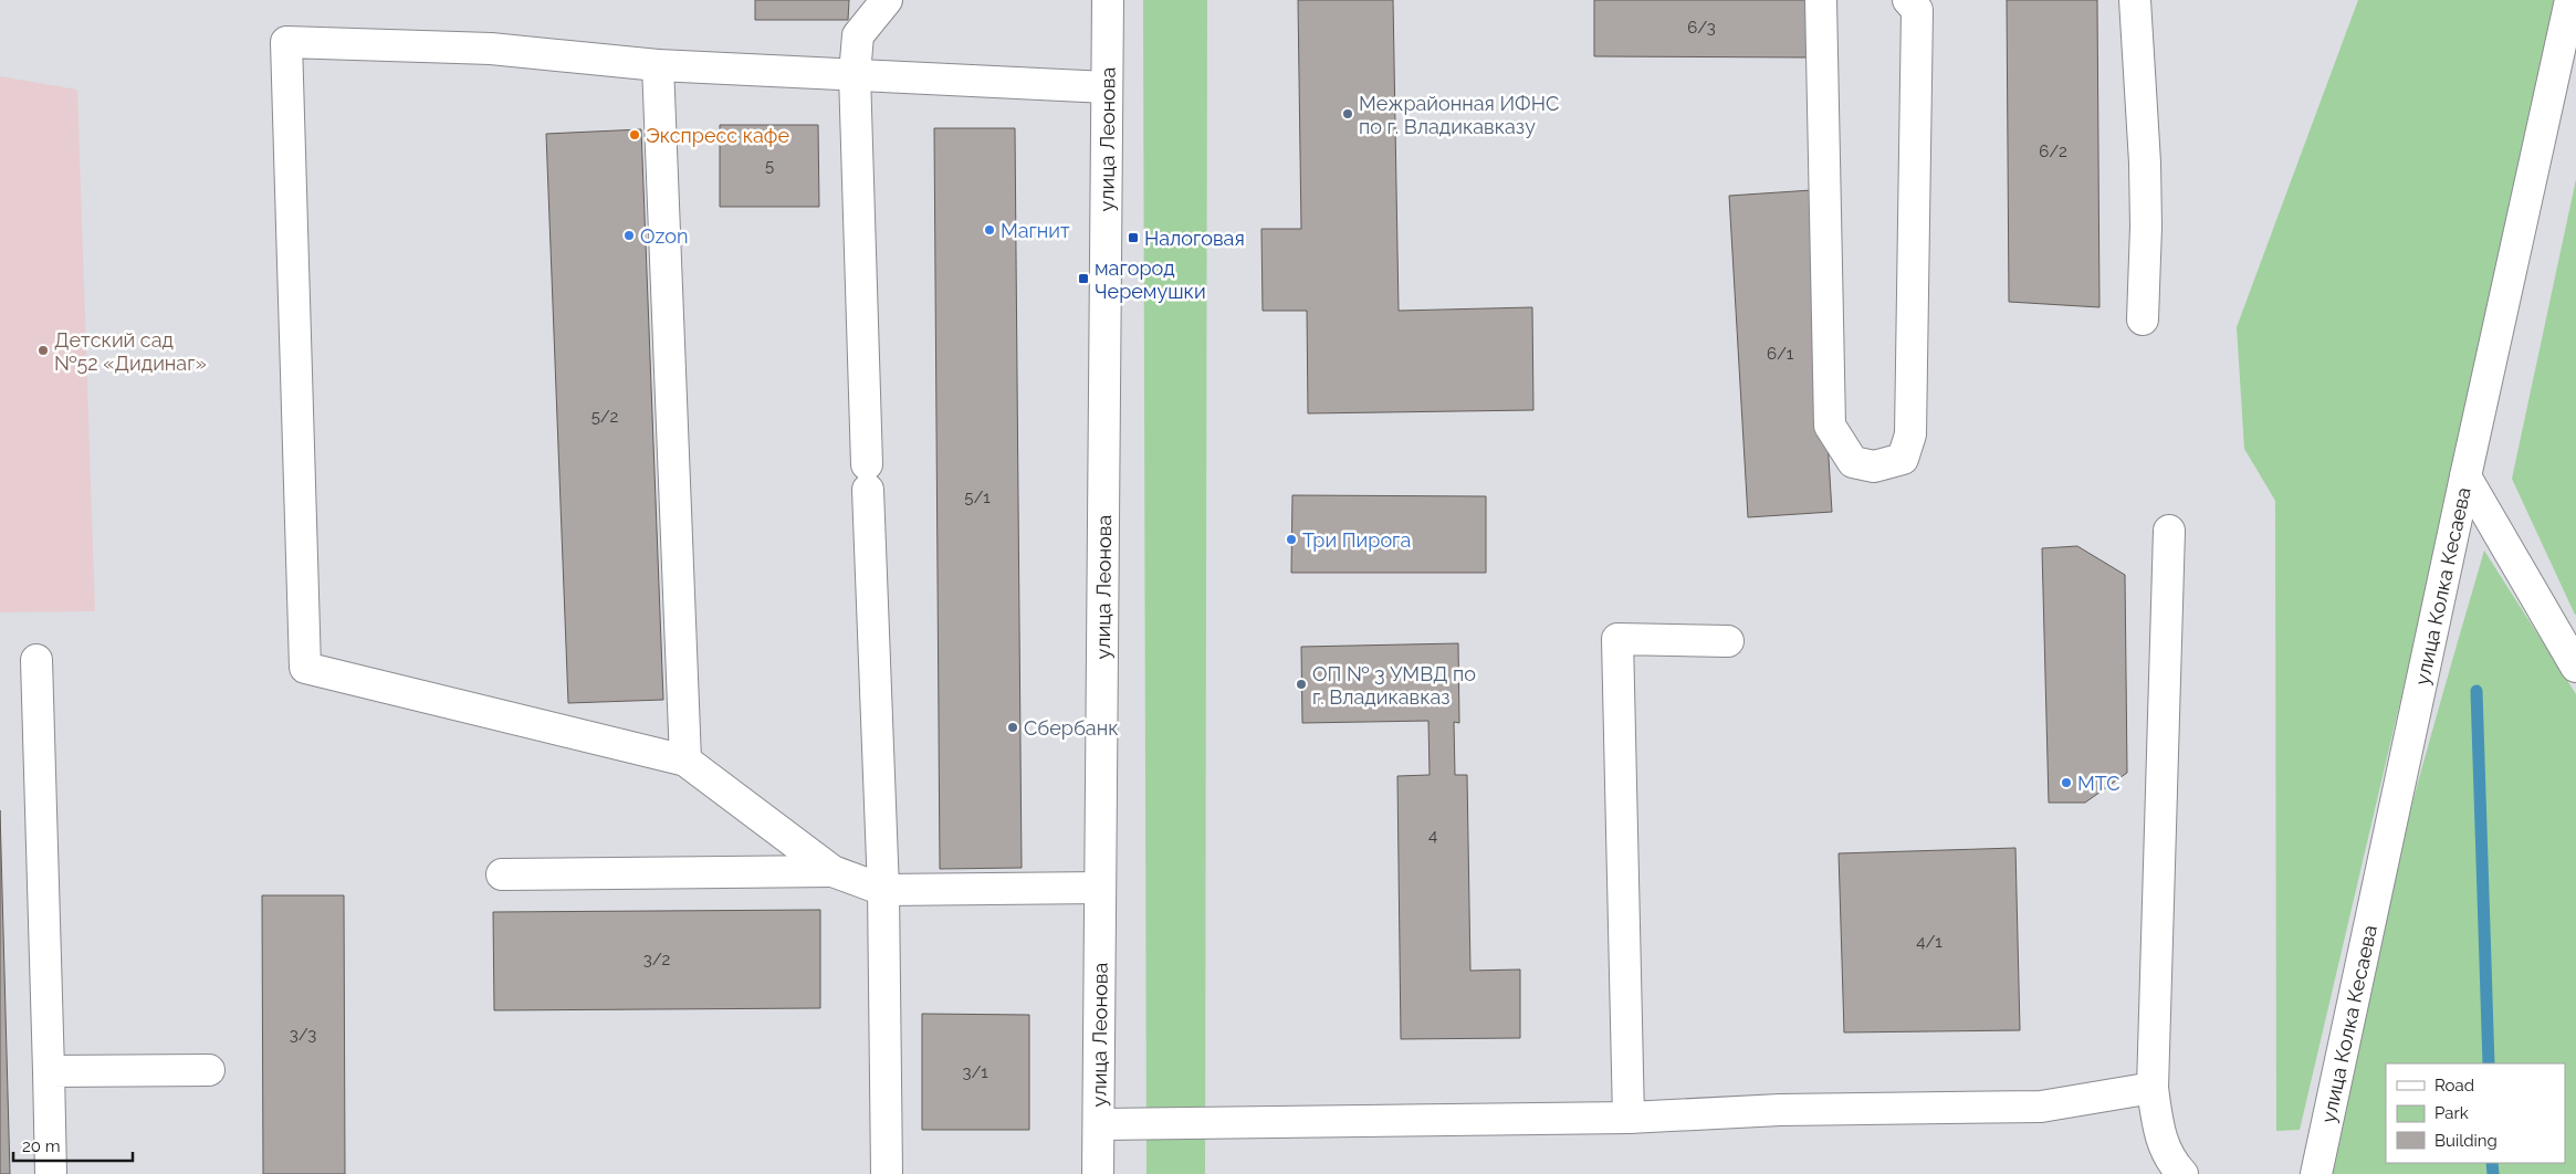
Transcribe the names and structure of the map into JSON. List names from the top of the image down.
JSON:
{
  "streets": {
    "street": ["улица Леонова", "улица Колка Кесаева"]
  },
  "places": {
    "other": [
      "Межрайонная ИФНС по г. Владикавказу",
      "Экспресс кафе",
      "Магнит",
      "Ozon",
      "Детский сад №52 «Дидинаг»",
      "Три Пирога",
      "ОП № 3 УМВД по г. Владикавказ",
      "Сбербанк",
      "МТС"
    ],
    "transit": ["Налоговая", "магород Черемушки"]
  },
  "house_numbers": [
    "6/3",
    "6/2",
    "5",
    "6/1",
    "5/2",
    "5/1",
    "4",
    "4/1",
    "3/2",
    "3/3",
    "3/1"
  ],
  "legend": ["Road", "Park", "Building"],
  "scale_bar": "20 m"
}
